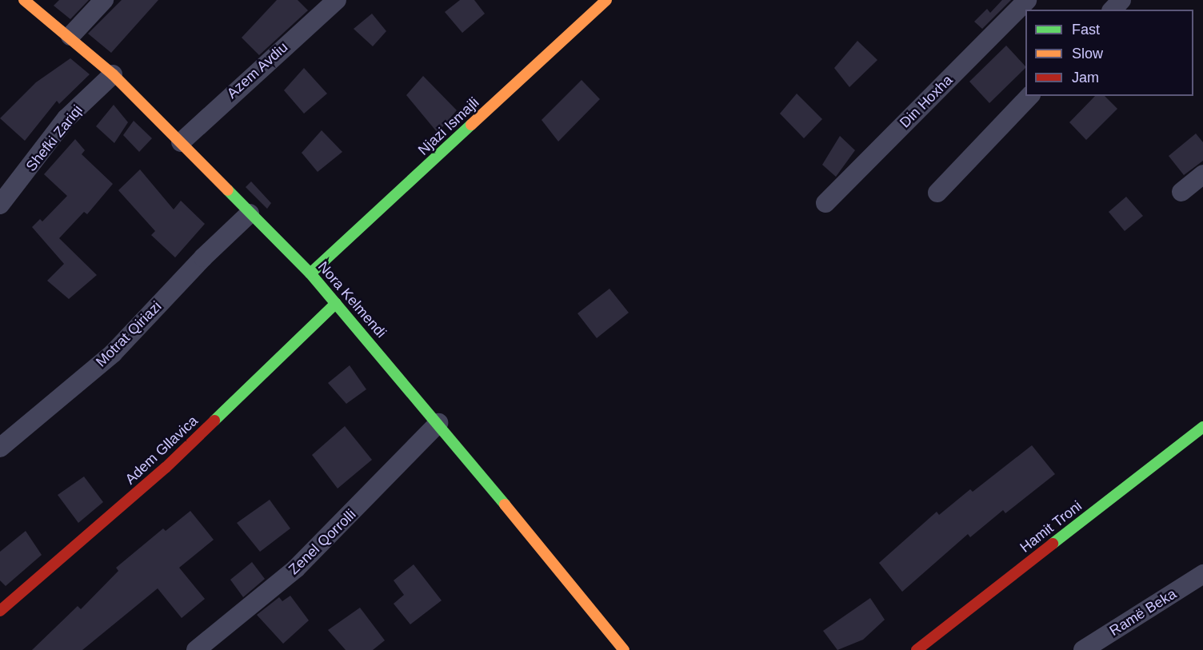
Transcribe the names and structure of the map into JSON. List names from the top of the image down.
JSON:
{
  "streets": {
    "street": [
      "Azem Avdiu",
      "Din Hoxha",
      "Njazi Ismajli",
      "Shefki Zariqi",
      "Nora Kelmendi",
      "Motrat Qiriazi",
      "Adem Gllavica",
      "Hamit Troni",
      "Zenel Qorrolli",
      "Ramë Beka"
    ]
  },
  "crossings": [
    ["Azem Avdiu", "Nora Kelmendi"],
    ["Njazi Ismajli", "Nora Kelmendi"],
    ["Shefki Zariqi", "Nora Kelmendi"],
    ["Nora Kelmendi", "Motrat Qiriazi"],
    ["Nora Kelmendi", "Adem Gllavica"],
    ["Nora Kelmendi", "Zenel Qorrolli"]
  ],
  "legend": ["Fast", "Slow", "Jam"]
}
